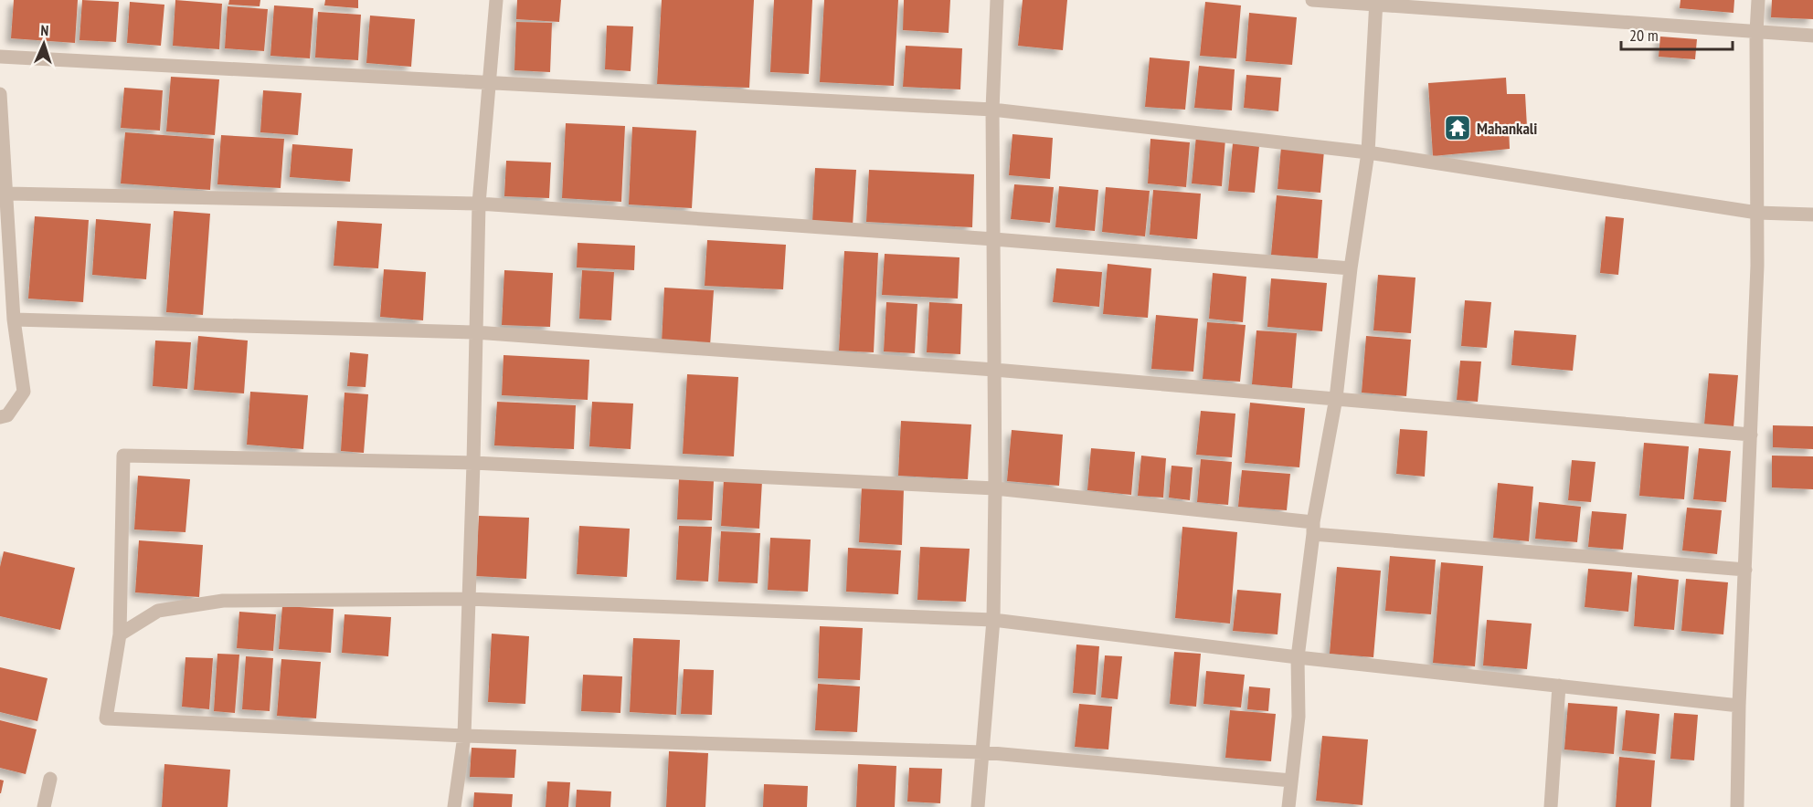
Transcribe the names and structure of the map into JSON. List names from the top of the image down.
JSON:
{
  "places": {
    "temple": ["Mahankali"]
  },
  "scale_bar": "20 m",
  "north": "top"
}
